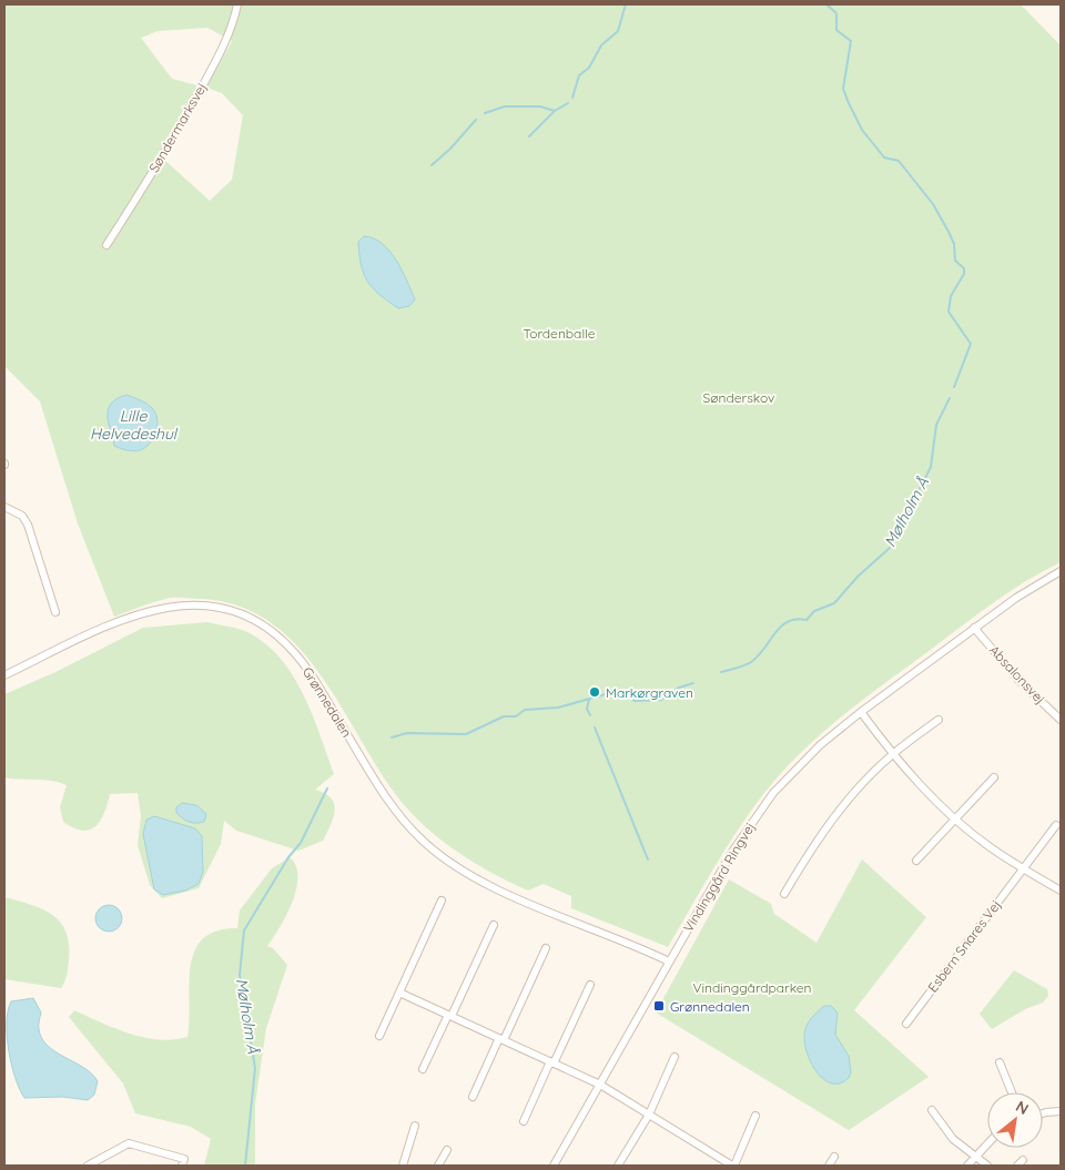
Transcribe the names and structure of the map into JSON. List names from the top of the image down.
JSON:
{
  "streets": {
    "street": [
      "Søndermarksvej",
      "Absalonsvej",
      "Grønnedalen",
      "Vindinggård Ringvej",
      "Esbern Snares Vej"
    ]
  },
  "crossings": [
    ["Absalonsvej", "Vindinggård Ringvej"],
    ["Grønnedalen", "Vindinggård Ringvej"]
  ],
  "water": ["Lille Helvedeshul", "Mølholm Å"],
  "parks": ["Tordenballe", "Sønderskov", "Vindinggårdparken"],
  "places": {
    "other": ["Markørgraven"],
    "transit": ["Grønnedalen"]
  },
  "north": "top right"
}
